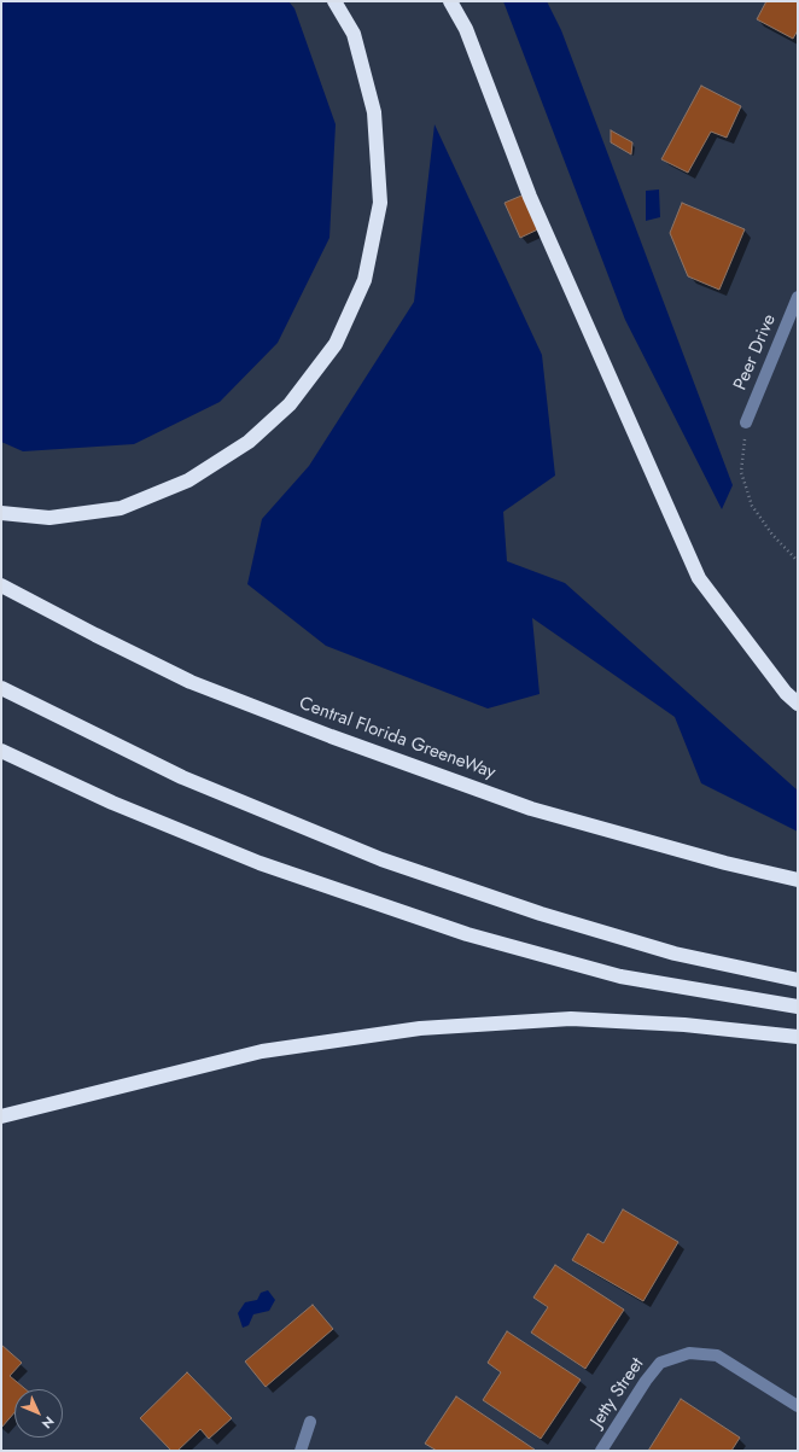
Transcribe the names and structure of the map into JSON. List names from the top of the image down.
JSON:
{
  "streets": {
    "highway": ["Central Florida GreeneWay"],
    "street": ["Peer Drive", "Jetty Street"]
  },
  "north": "bottom right"
}
